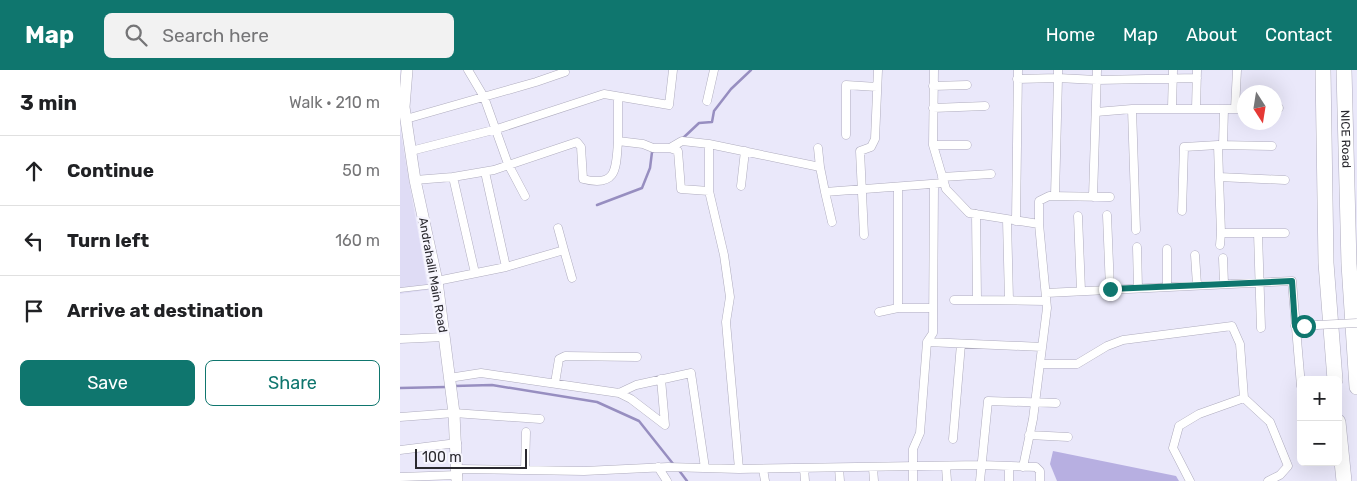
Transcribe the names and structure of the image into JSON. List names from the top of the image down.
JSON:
{
  "streets": {
    "highway": ["NICE Road"],
    "main road": ["Andrahalli Main Road"]
  },
  "scale_bar": "100 m",
  "north": "bottom",
  "page": {
    "header": "Map",
    "search": "Search here",
    "nav": [
      "Home",
      "Map",
      "About",
      "Contact"
    ],
    "heading": ["3 min", "Walk · 210 m"],
    "list": [
      ["Continue", "50 m"],
      ["Turn left", "160 m"],
      "Arrive at destination"
    ],
    "buttons": ["Save", "Share"],
    "map_buttons": ["+", "−"],
    "scale": "100 m"
  }
}
